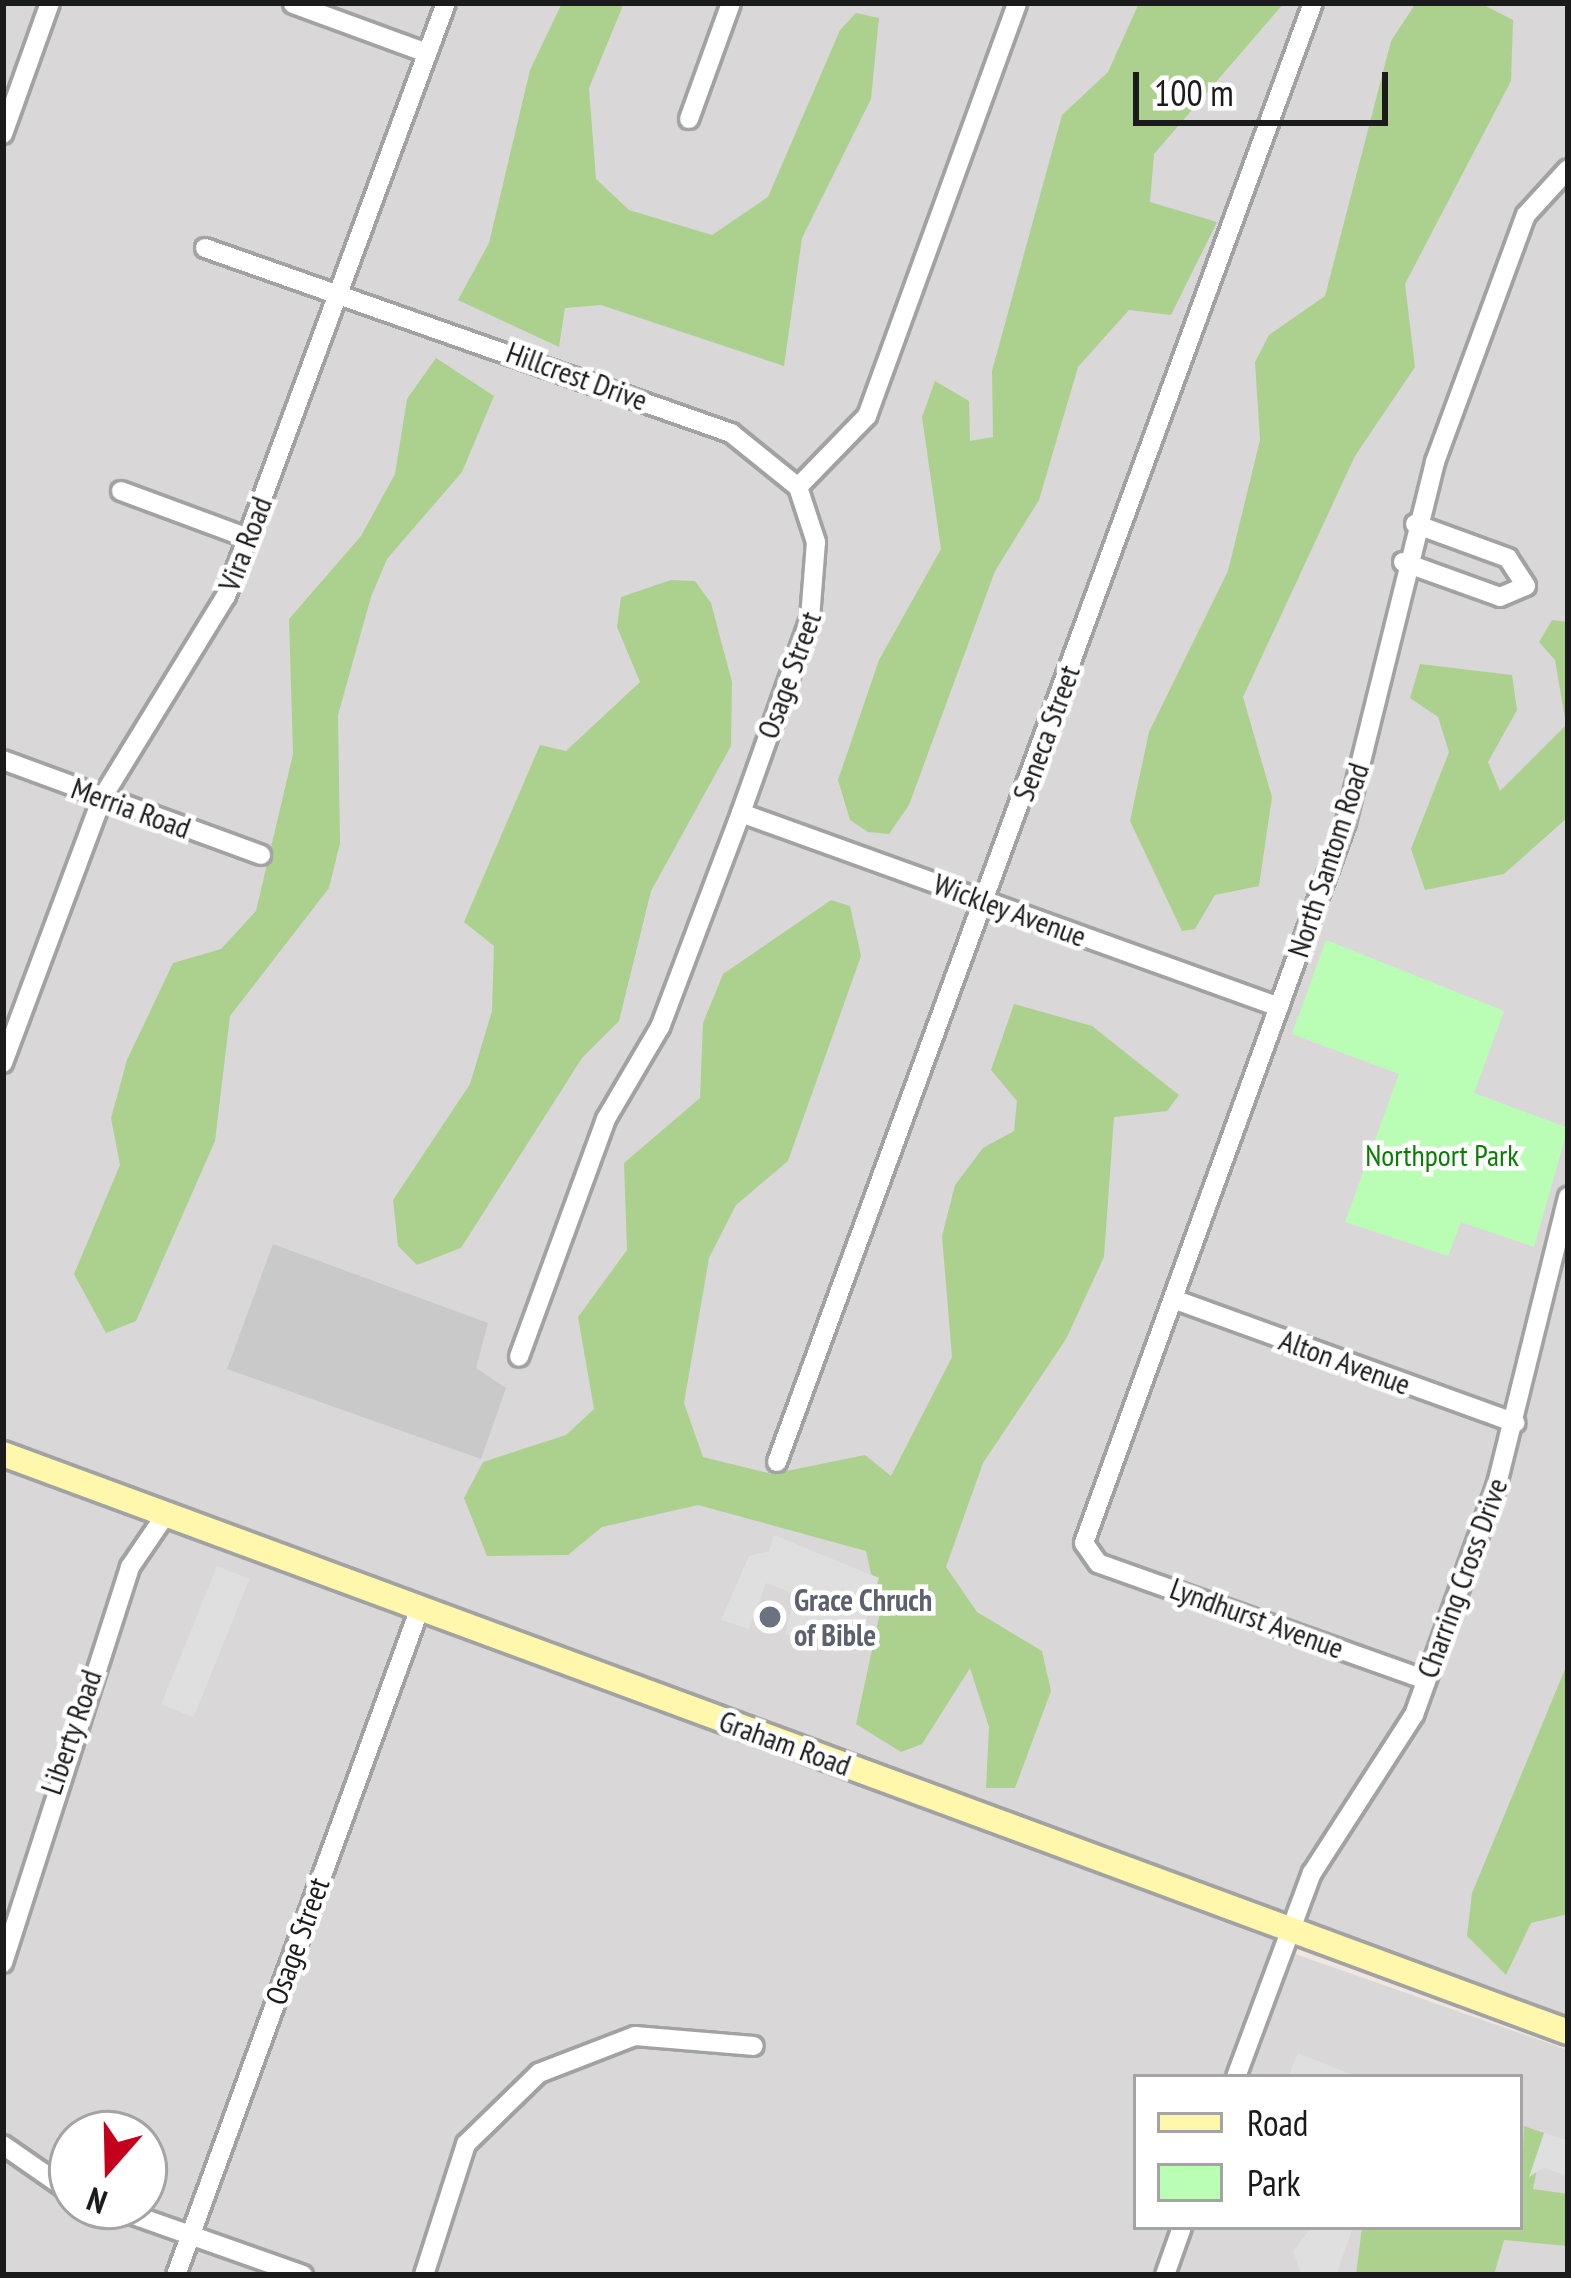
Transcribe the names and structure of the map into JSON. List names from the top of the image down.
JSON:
{
  "streets": {
    "main road": ["Graham Road"],
    "street": [
      "Hillcrest Drive",
      "Vira Road",
      "Osage Street",
      "Seneca Street",
      "Merria Road",
      "North Santom Road",
      "Wickley Avenue",
      "Alton Avenue",
      "Charring Cross Drive",
      "Lyndhurst Avenue",
      "Liberty Road"
    ]
  },
  "crossings": [
    ["Hillcrest Drive", "Vira Road"],
    ["Hillcrest Drive", "Osage Street"],
    ["Vira Road", "Merria Road"],
    ["Osage Street", "Wickley Avenue"],
    ["Osage Street", "Graham Road"],
    ["Seneca Street", "Wickley Avenue"],
    ["North Santom Road", "Wickley Avenue"],
    ["North Santom Road", "Alton Avenue"],
    ["North Santom Road", "Lyndhurst Avenue"],
    ["Alton Avenue", "Charring Cross Drive"],
    ["Charring Cross Drive", "Lyndhurst Avenue"],
    ["Charring Cross Drive", "Graham Road"],
    ["Liberty Road", "Graham Road"]
  ],
  "parks": ["Northport Park"],
  "places": ["Grace Chruch of Bible"],
  "legend": ["Road", "Park"],
  "scale_bar": "100 m",
  "north": "bottom"
}
